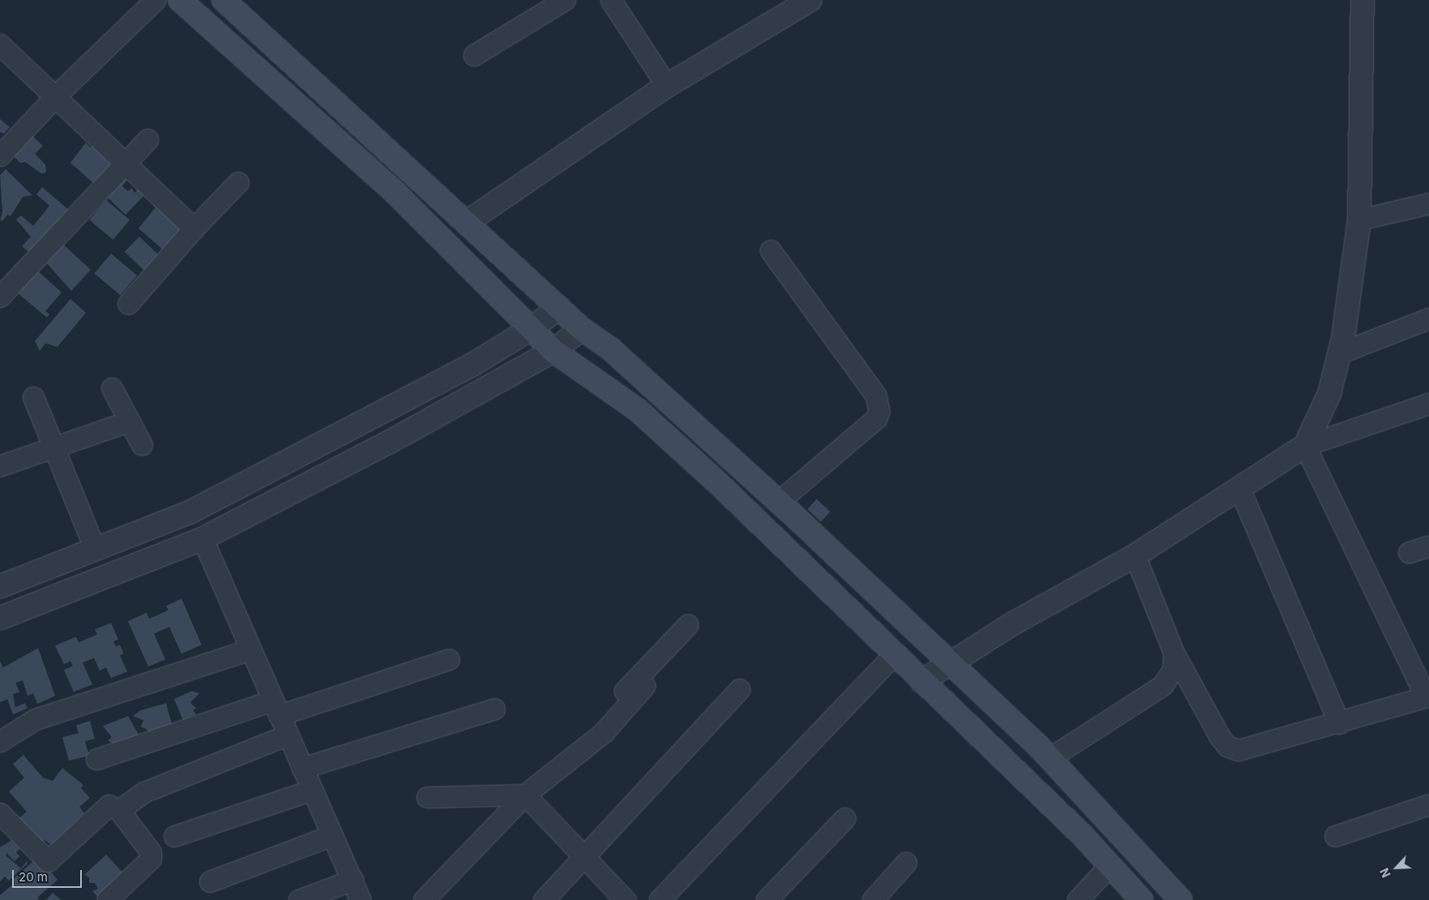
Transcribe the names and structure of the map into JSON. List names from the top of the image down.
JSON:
{
  "scale_bar": "20 m",
  "north": "bottom left"
}
